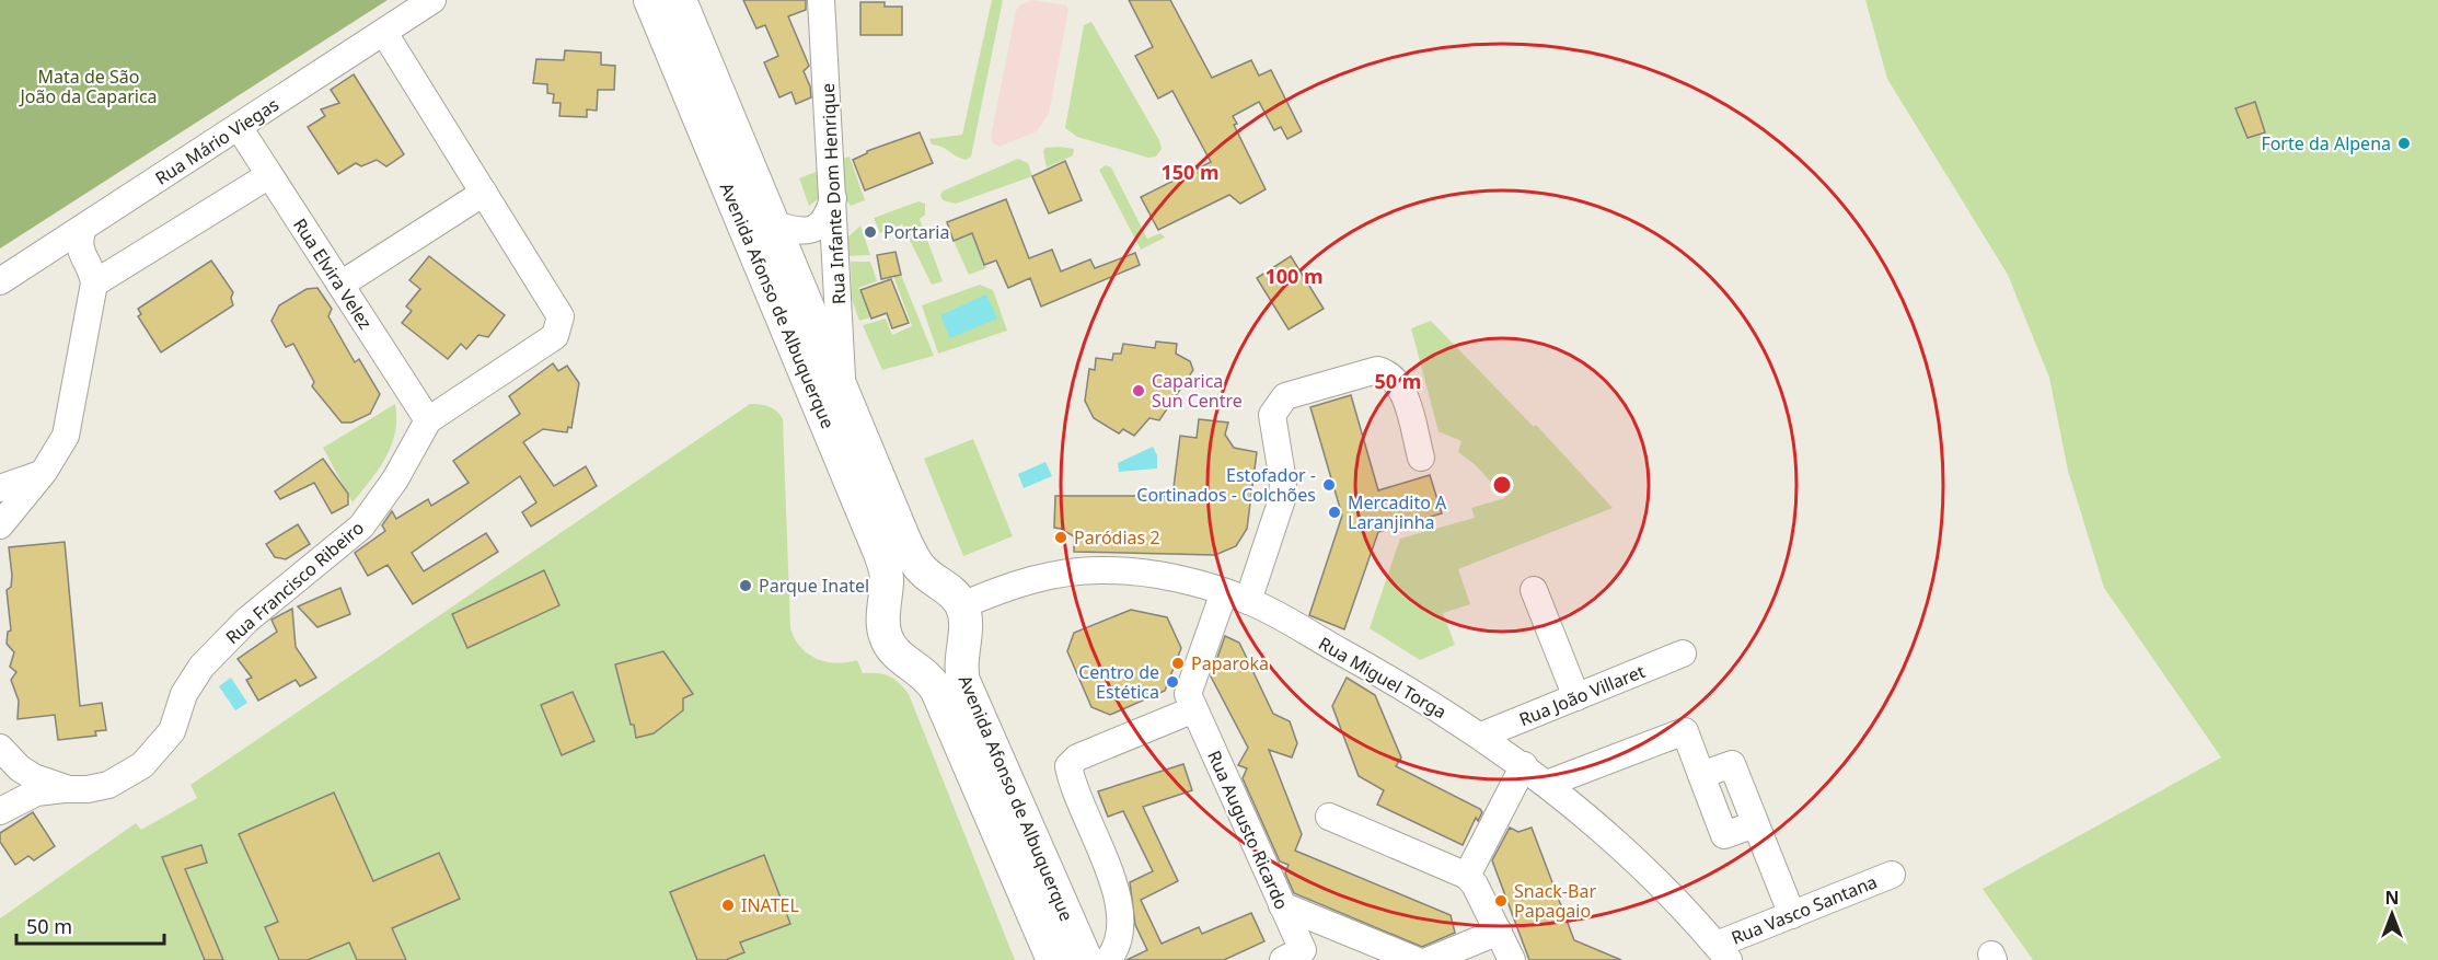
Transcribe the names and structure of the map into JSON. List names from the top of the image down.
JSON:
{
  "streets": {
    "main road": ["Avenida Afonso de Albuquerque"],
    "street": [
      "Rua Mário Viegas",
      "Rua Infante Dom Henrique",
      "Rua Elvira Velez",
      "Rua Francisco Ribeiro",
      "Rua Miguel Torga",
      "Rua João Villaret",
      "Rua Augusto Ricardo",
      "Rua Vasco Santana"
    ]
  },
  "crossings": [
    ["Rua Mário Viegas", "Rua Elvira Velez"],
    ["Rua Mário Viegas", "Rua Francisco Ribeiro"],
    ["Rua Infante Dom Henrique", "Avenida Afonso de Albuquerque"],
    ["Rua Elvira Velez", "Rua Francisco Ribeiro"],
    ["Avenida Afonso de Albuquerque", "Rua Miguel Torga"],
    ["Rua Miguel Torga", "Rua João Villaret"],
    ["Rua Miguel Torga", "Rua Augusto Ricardo"],
    ["Rua Miguel Torga", "Rua Vasco Santana"]
  ],
  "parks": ["Mata de São João da Caparica"],
  "places": [
    "Forte da Alpena",
    "Portaria",
    "Caparica Sun Centre",
    "Estofador - Cortinados - Colchões",
    "Mercadito A Laranjinha",
    "Paródias 2",
    "Parque Inatel",
    "Paparoka",
    "Centro de Estética",
    "Snack-Bar Papagaio",
    "INATEL"
  ],
  "scale_bar": "50 m",
  "north": "top",
  "rings": ["150 m", "100 m", "50 m"]
}
